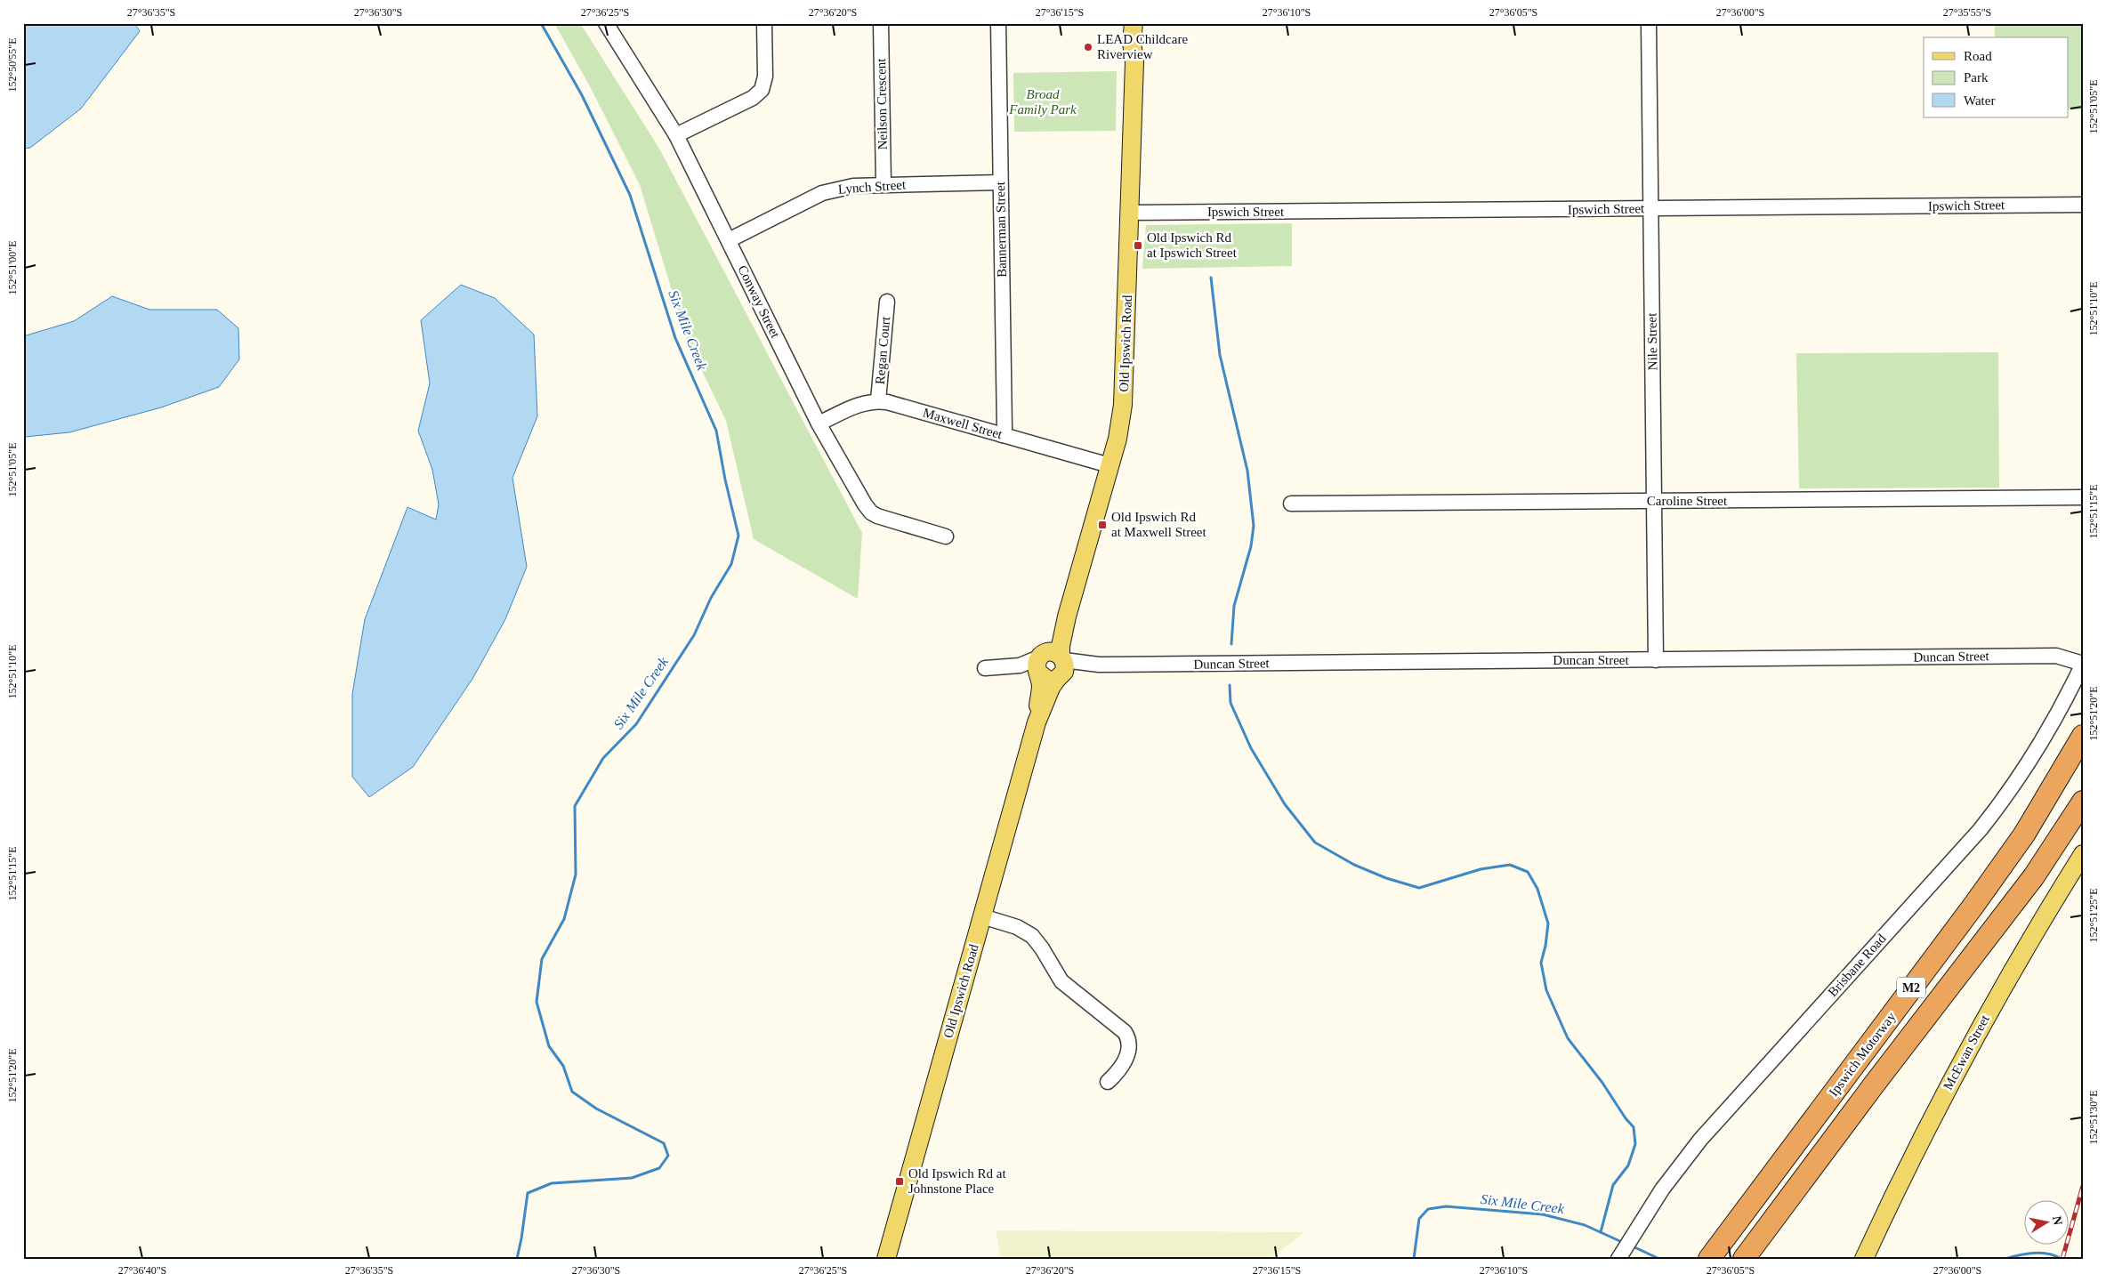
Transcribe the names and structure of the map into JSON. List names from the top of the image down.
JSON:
{
  "streets": {
    "highway": ["M2", "Ipswich Motorway"],
    "main road": ["Old Ipswich Road", "McEwan Street"],
    "street": [
      "Neilson Crescent",
      "Lynch Street",
      "Ipswich Street",
      "Bannerman Street",
      "Conway Street",
      "Nile Street",
      "Regan Court",
      "Maxwell Street",
      "Caroline Street",
      "Duncan Street",
      "Brisbane Road"
    ]
  },
  "crossings": [
    ["Neilson Crescent", "Lynch Street"],
    ["Lynch Street", "Bannerman Street"],
    ["Lynch Street", "Conway Street"],
    ["Ipswich Street", "Nile Street"],
    ["Ipswich Street", "Old Ipswich Road"],
    ["Bannerman Street", "Maxwell Street"],
    ["Nile Street", "Caroline Street"],
    ["Nile Street", "Duncan Street"],
    ["Old Ipswich Road", "Maxwell Street"],
    ["Old Ipswich Road", "Duncan Street"],
    ["Regan Court", "Maxwell Street"],
    ["Duncan Street", "Brisbane Road"]
  ],
  "water": ["Six Mile Creek"],
  "parks": ["Broad Family Park"],
  "places": {
    "other": ["LEAD Childcare Riverview"],
    "transit": ["Old Ipswich Rd at Ipswich Street", "Old Ipswich Rd at Maxwell Street", "Old Ipswich Rd at Johnstone Place"]
  },
  "legend": ["Road", "Park", "Water"],
  "north": "right",
  "coordinates": [
    "27°36'35\"S",
    "27°36'30\"S",
    "27°36'25\"S",
    "27°36'20\"S",
    "27°36'15\"S",
    "27°36'10\"S",
    "27°36'05\"S",
    "27°36'00\"S",
    "27°35'55\"S",
    "152°50'55\"E",
    "152°51'05\"E",
    "152°51'00\"E",
    "152°51'10\"E",
    "152°51'15\"E",
    "152°51'20\"E",
    "152°51'25\"E",
    "152°51'30\"E",
    "27°36'40\"S"
  ]
}
